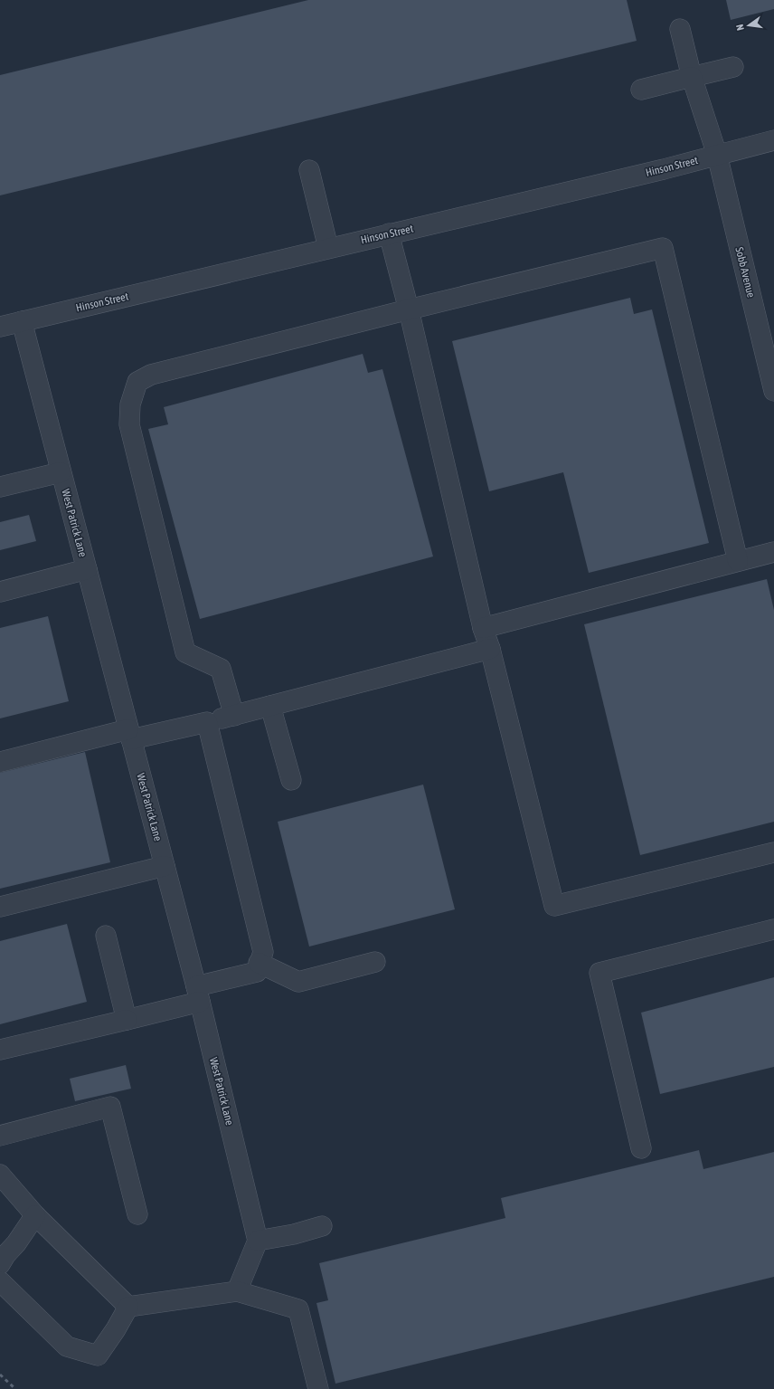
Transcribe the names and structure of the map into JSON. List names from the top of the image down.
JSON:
{
  "streets": {
    "street": ["Hinson Street", "Sobb Avenue", "West Patrick Lane"]
  },
  "crossings": [
    ["Hinson Street", "Sobb Avenue"],
    ["Hinson Street", "West Patrick Lane"]
  ],
  "north": "left"
}
